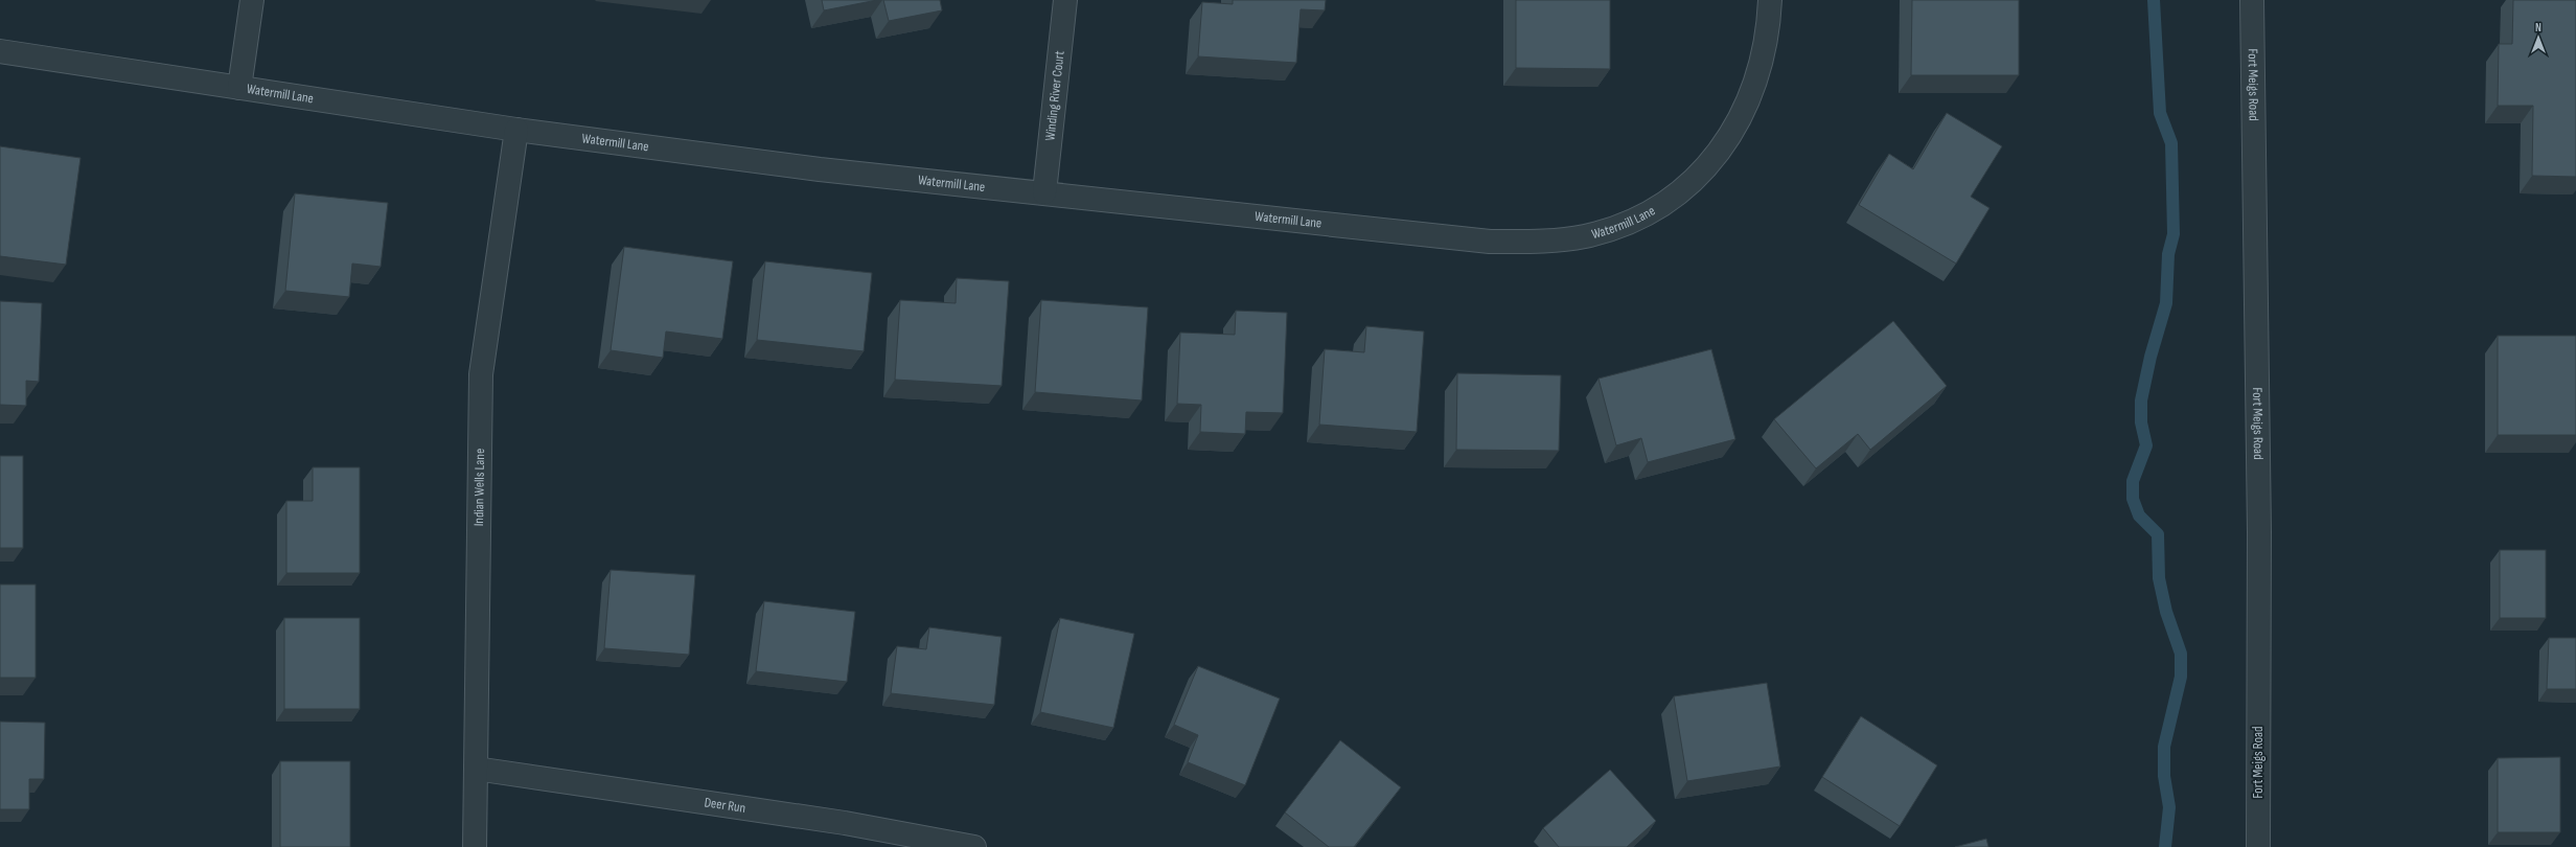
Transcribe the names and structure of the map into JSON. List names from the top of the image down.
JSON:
{
  "streets": {
    "street": [
      "Fort Meigs Road",
      "Watermill Lane",
      "Winding River Court",
      "Indian Wells Lane",
      "Deer Run"
    ]
  },
  "crossings": [
    ["Watermill Lane", "Winding River Court"],
    ["Watermill Lane", "Indian Wells Lane"],
    ["Indian Wells Lane", "Deer Run"]
  ],
  "north": "top"
}
